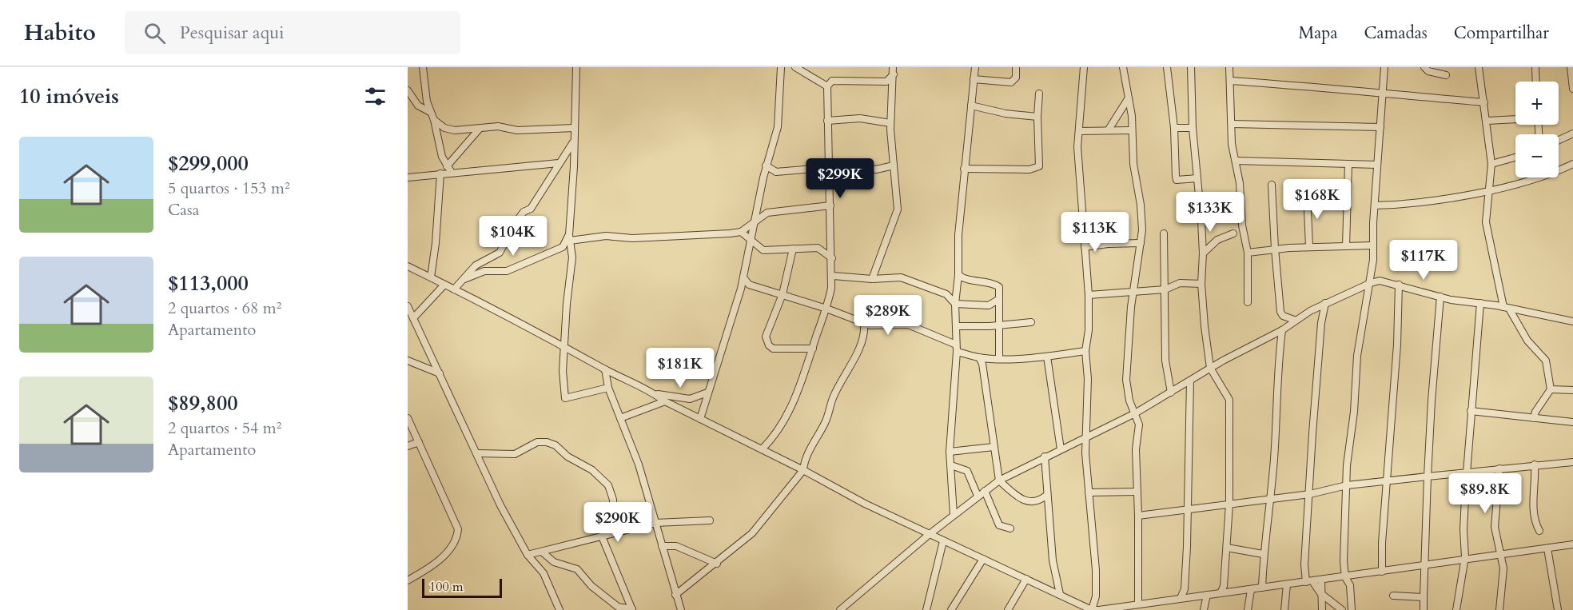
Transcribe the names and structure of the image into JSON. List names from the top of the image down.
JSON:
{
  "scale_bar": "100 m",
  "page": {
    "header": "Habito",
    "search": "Pesquisar aqui",
    "nav": ["Mapa", "Camadas", "Compartilhar"],
    "heading": "10 imóveis",
    "map_buttons": ["+", "−"],
    "list": [
      {
        "name": "$299,000",
        "note": "5 quartos · 153 m² · Casa"
      },
      {
        "name": "$113,000",
        "note": "2 quartos · 68 m² · Apartamento"
      },
      {
        "name": "$89,800",
        "note": "2 quartos · 54 m² · Apartamento"
      }
    ],
    "price": [
      "$299K",
      "$168K",
      "$133K",
      "$113K",
      "$104K",
      "$117K",
      "$289K",
      "$181K",
      "$89.8K",
      "$290K"
    ],
    "scale": "100 m"
  }
}
